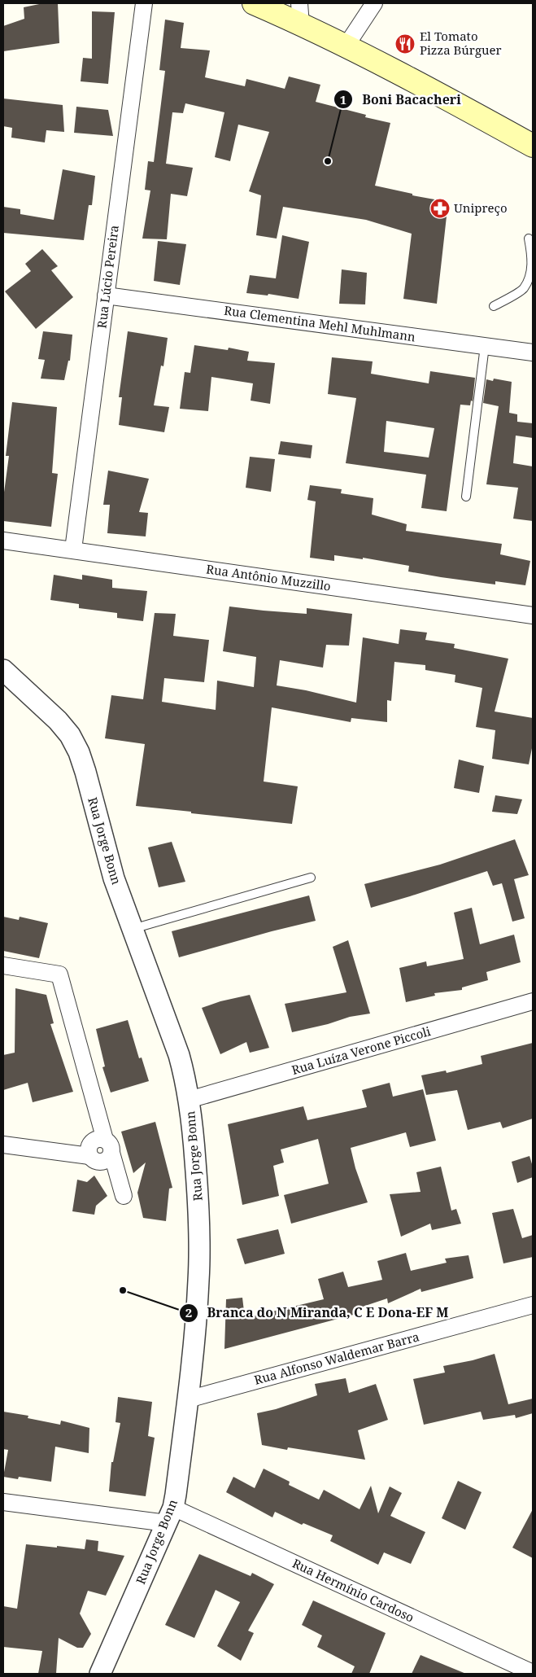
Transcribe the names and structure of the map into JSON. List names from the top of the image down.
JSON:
{
  "streets": {
    "street": [
      "Rua Lúcio Pereira",
      "Rua Clementina Mehl Muhlmann",
      "Rua Antônio Muzzillo",
      "Rua Jorge Bonn",
      "Rua Luíza Verone Piccoli",
      "Rua Alfonso Waldemar Barra",
      "Rua Hermínio Cardoso"
    ]
  },
  "crossings": [
    ["Rua Lúcio Pereira", "Rua Clementina Mehl Muhlmann"],
    ["Rua Lúcio Pereira", "Rua Antônio Muzzillo"],
    ["Rua Jorge Bonn", "Rua Luíza Verone Piccoli"],
    ["Rua Jorge Bonn", "Rua Alfonso Waldemar Barra"],
    ["Rua Jorge Bonn", "Rua Hermínio Cardoso"]
  ],
  "places": {
    "restaurant": ["El Tomato Pizza Búrguer"],
    "other": ["Boni Bacacheri", "Branca do N Miranda, C E Dona-EF M"],
    "pharmacy": ["Unipreço"]
  }
}
